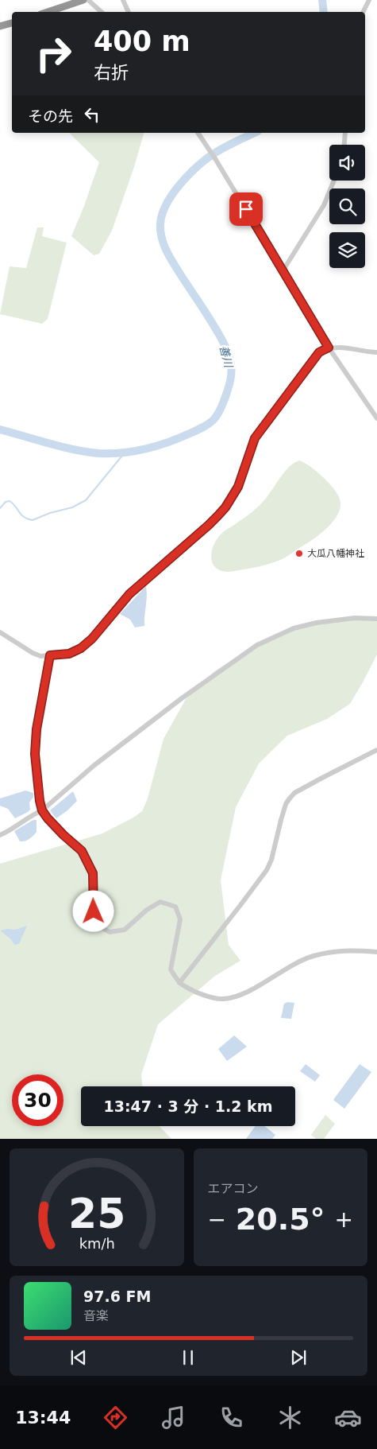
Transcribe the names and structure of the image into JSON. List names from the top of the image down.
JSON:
{
  "water": ["善川"],
  "places": ["大瓜八幡神社"],
  "page": {
    "turn": ["400 m", "右折"],
    "then": "その先",
    "limit": "30",
    "trip": "13:47 · 3 分 · 1.2 km",
    "tile": "エアコン",
    "heat": ["−", "20.5°", "+"],
    "song": ["97.6 FM", "音楽"],
    "tabs": "13:44",
    "gauge": ["25", "km/h"]
  }
}
